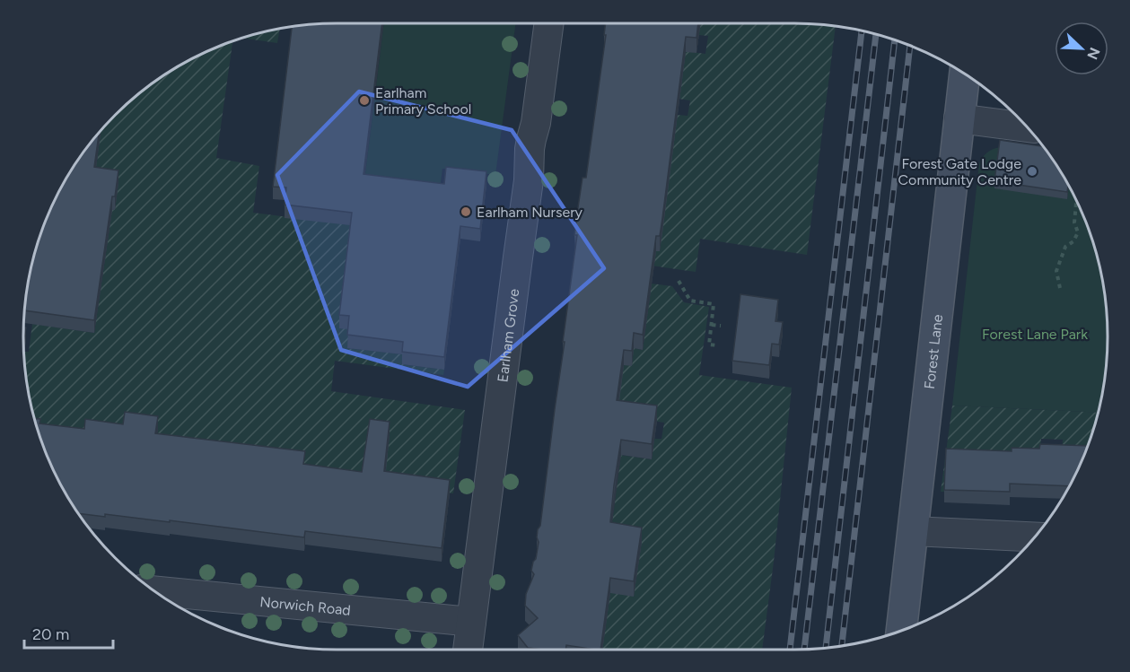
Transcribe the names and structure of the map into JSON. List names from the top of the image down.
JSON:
{
  "streets": {
    "street": ["Earlham Grove", "Forest Lane", "Norwich Road"]
  },
  "crossings": [
    ["Earlham Grove", "Norwich Road"]
  ],
  "parks": ["Forest Lane Park"],
  "places": ["Earlham Primary School", "Forest Gate Lodge Community Centre", "Earlham Nursery"],
  "scale_bar": "20 m",
  "north": "bottom right"
}
